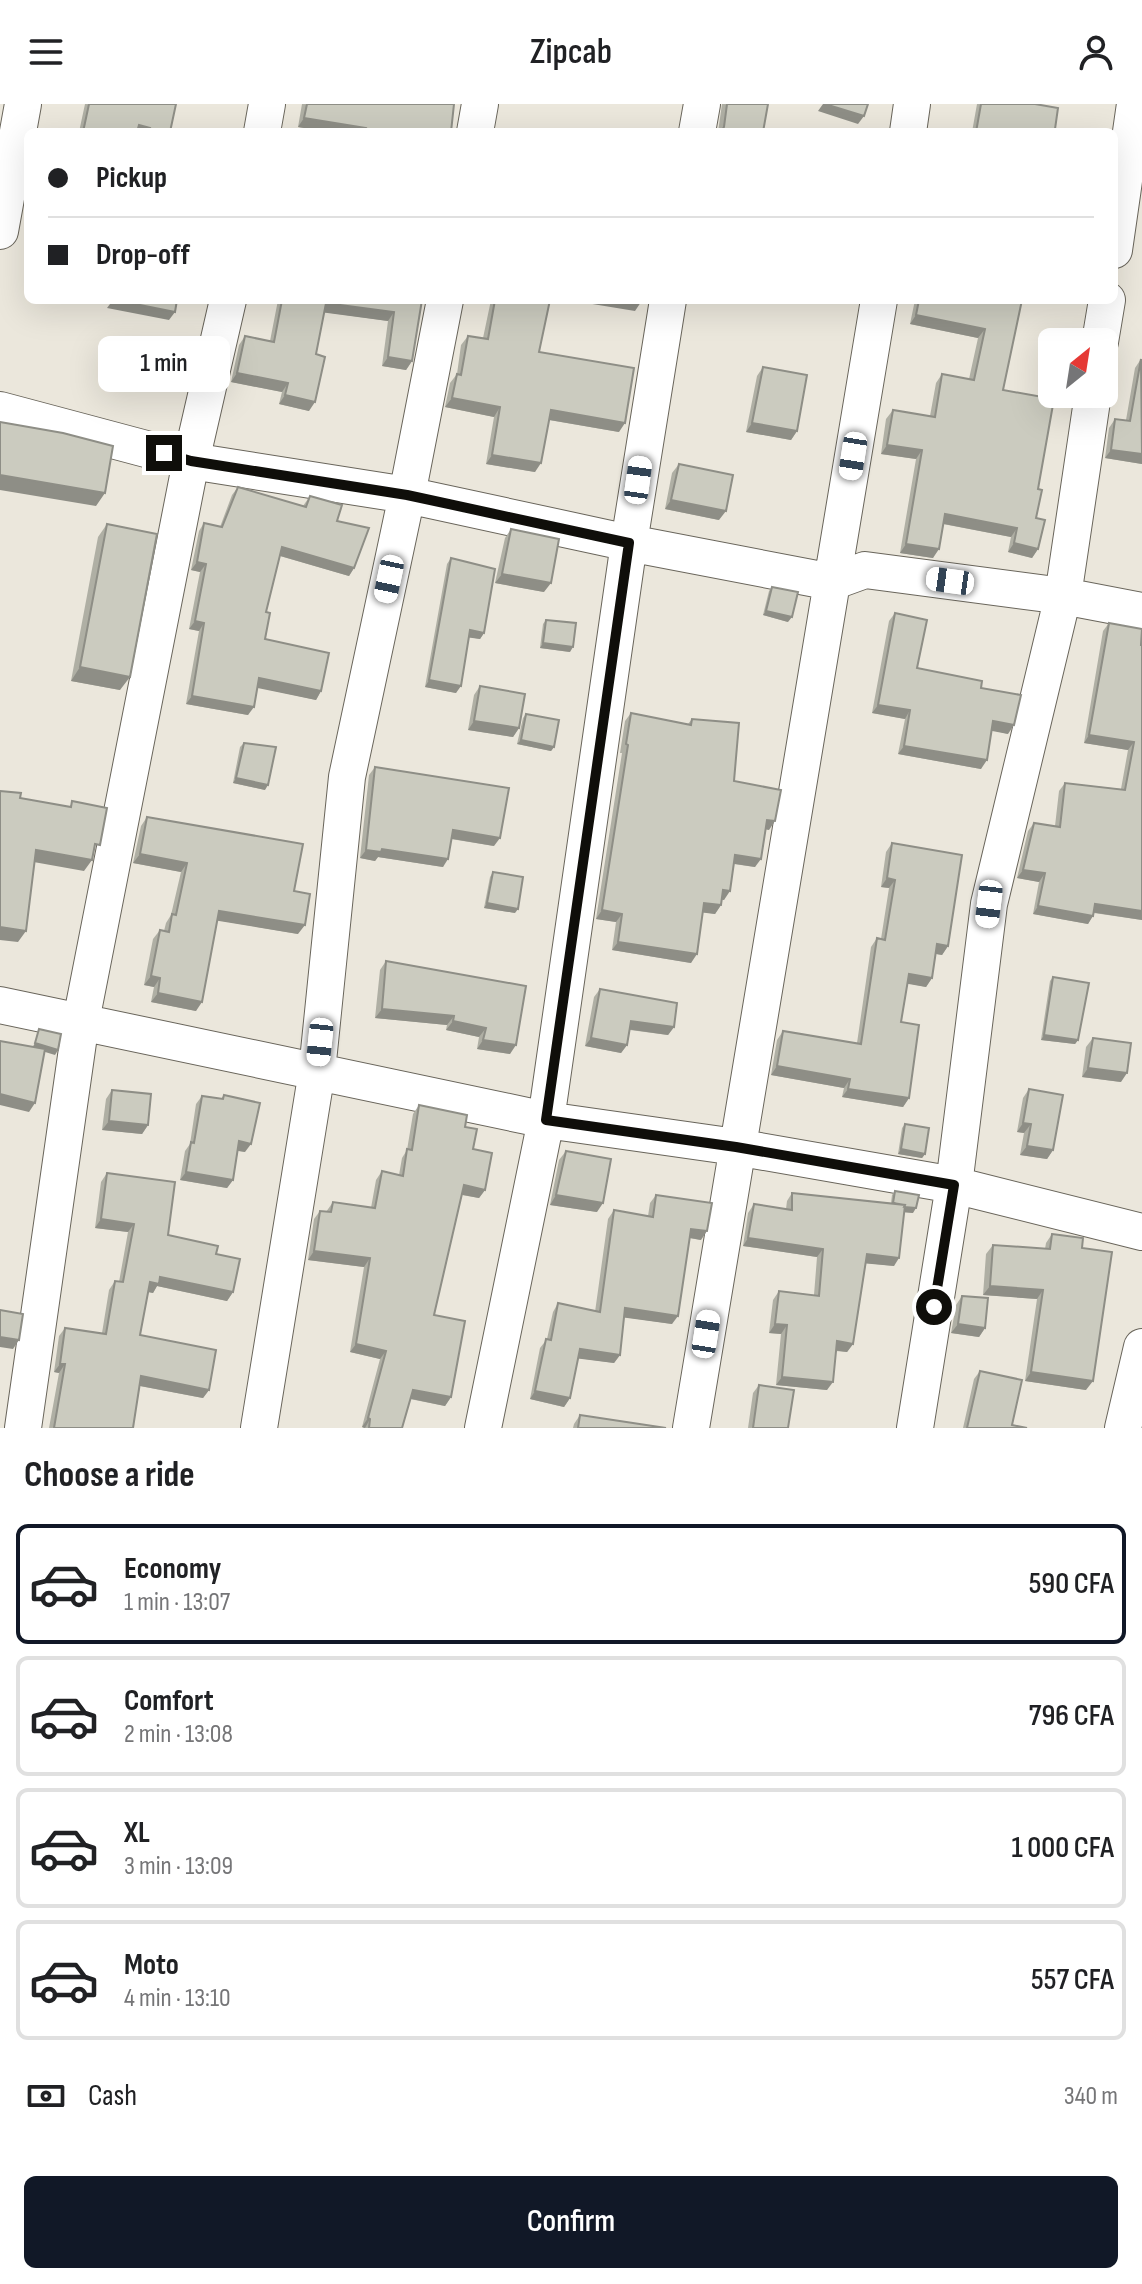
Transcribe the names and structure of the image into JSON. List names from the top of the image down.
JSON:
{
  "north": "top right",
  "page": {
    "header": "Zipcab",
    "banner": ["Pickup", "Drop-off"],
    "bubble": "1 min",
    "heading": "Choose a ride",
    "list": [
      {
        "name": "Economy",
        "note": "1 min · 13:07",
        "value": "590 CFA"
      },
      {
        "name": "Comfort",
        "note": "2 min · 13:08",
        "value": "796 CFA"
      },
      {
        "name": "XL",
        "note": "3 min · 13:09",
        "value": "1 000 CFA"
      },
      {
        "name": "Moto",
        "note": "4 min · 13:10",
        "value": "557 CFA"
      }
    ],
    "pay": ["Cash", "340 m"],
    "buttons": "Confirm"
  }
}
